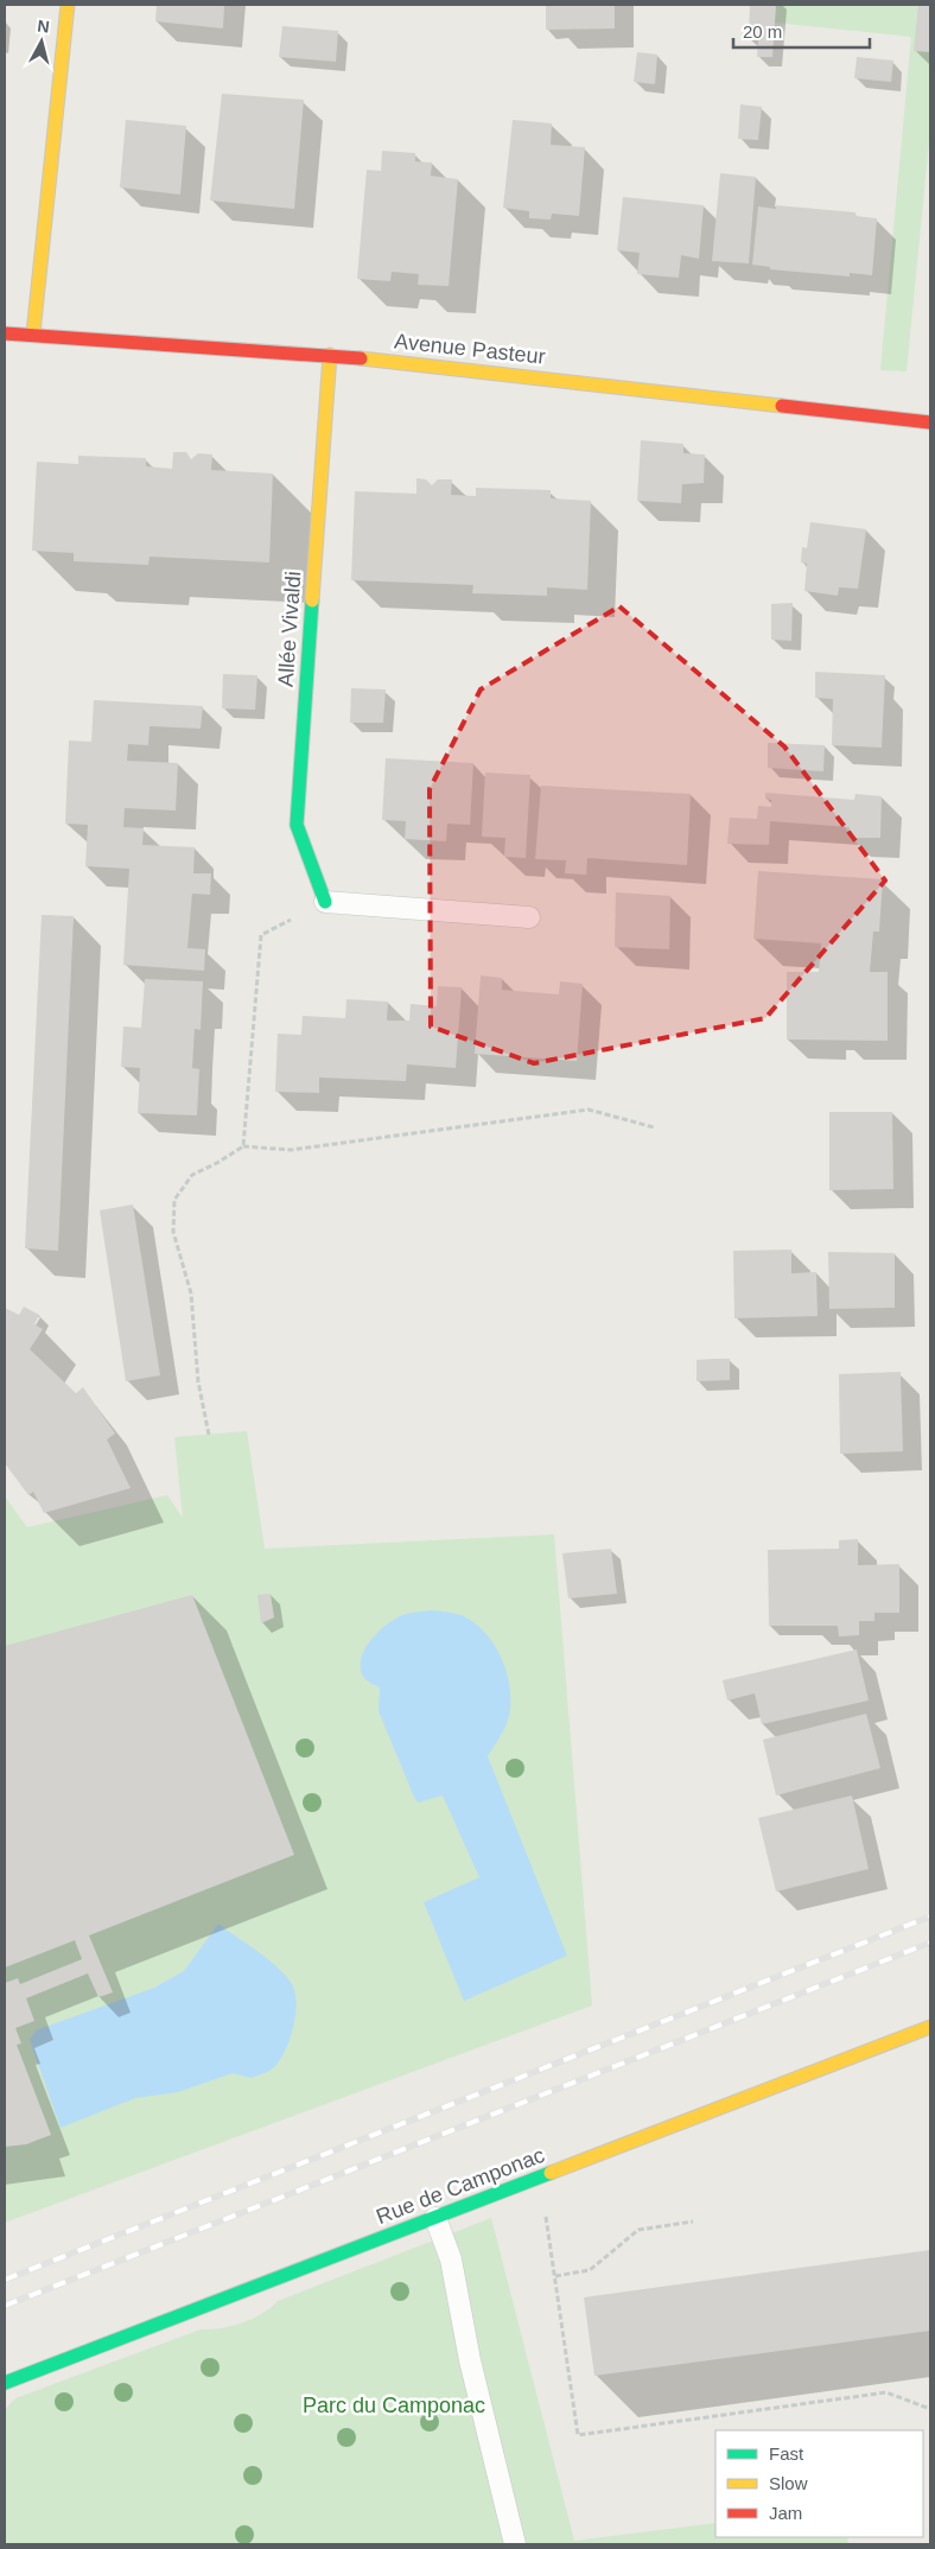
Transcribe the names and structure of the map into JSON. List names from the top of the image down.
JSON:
{
  "streets": {
    "street": ["Avenue Pasteur", "Allée Vivaldi", "Rue de Camponac"]
  },
  "crossings": [
    ["Avenue Pasteur", "Allée Vivaldi"]
  ],
  "parks": ["Parc du Camponac"],
  "legend": ["Fast", "Slow", "Jam"],
  "scale_bar": "20 m",
  "north": "top"
}
